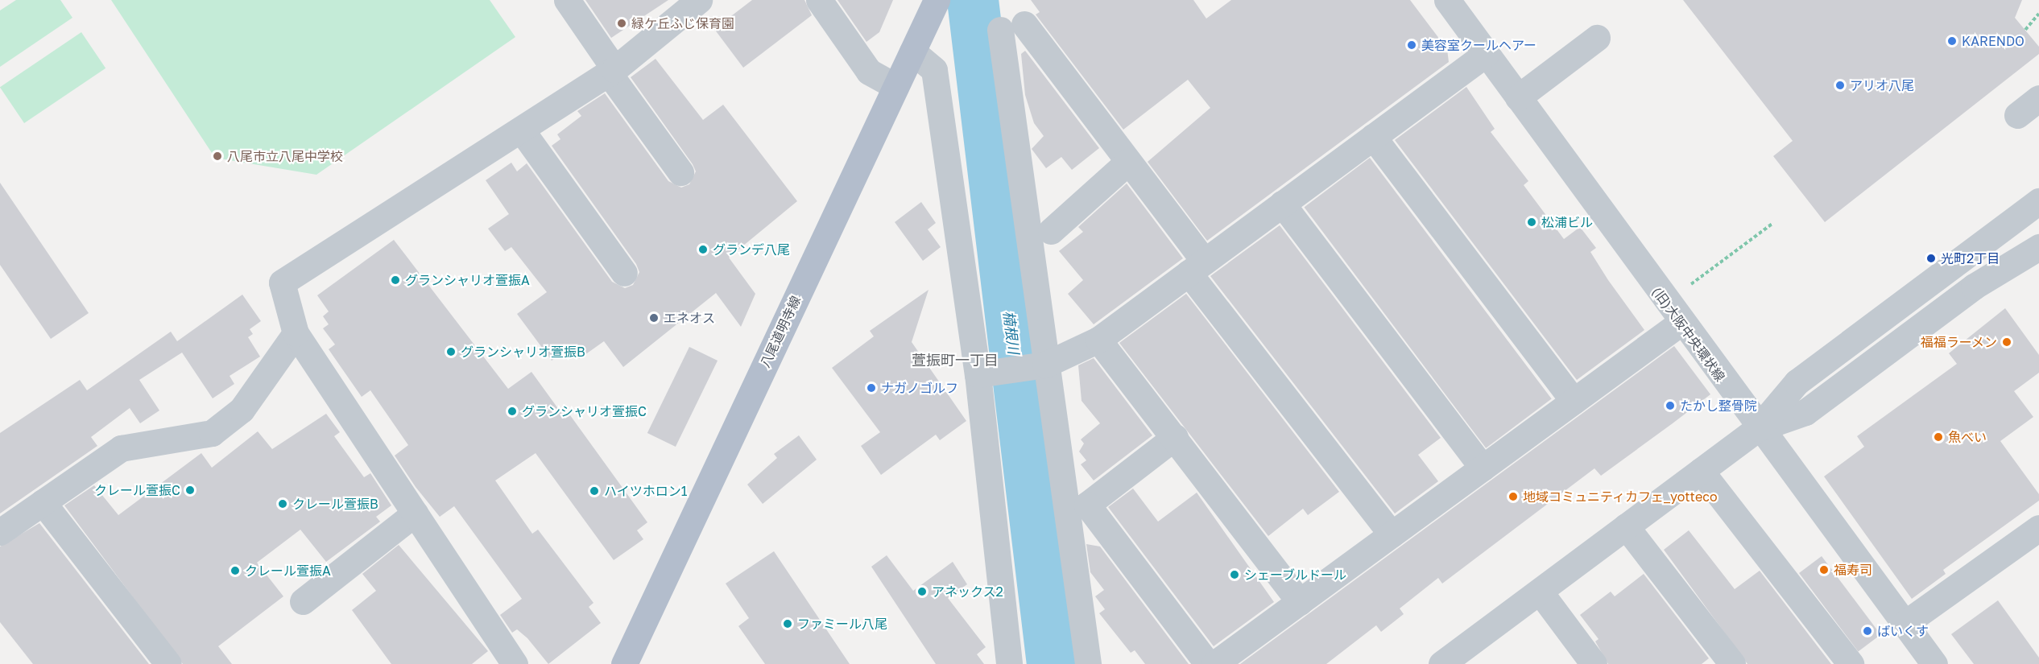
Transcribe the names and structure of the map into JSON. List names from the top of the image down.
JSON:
{
  "streets": {
    "main road": ["八尾道明寺線"],
    "street": ["(旧)大阪中央環状線"]
  },
  "districts": ["萱振町一丁目"],
  "water": ["楠根川"],
  "places": [
    "緑ケ丘ふじ保育園",
    "KARENDO",
    "美容室クールヘアー",
    "アリオ八尾",
    "八尾市立八尾中学校",
    "松浦ビル",
    "グランデ八尾",
    "光町2丁目",
    "グランシャリオ萱振A",
    "エネオス",
    "福福ラーメン",
    "グランシャリオ萱振B",
    "ナガノゴルフ",
    "たかし整骨院",
    "グランシャリオ萱振C",
    "魚べい",
    "クレール萱振C",
    "ハイツホロン1",
    "地域コミュニティカフェ_yotteco",
    "クレール萱振B",
    "福寿司",
    "クレール萱振A",
    "シェーブルドール",
    "アネックス2",
    "ファミール八尾",
    "ばいくす"
  ]
}
